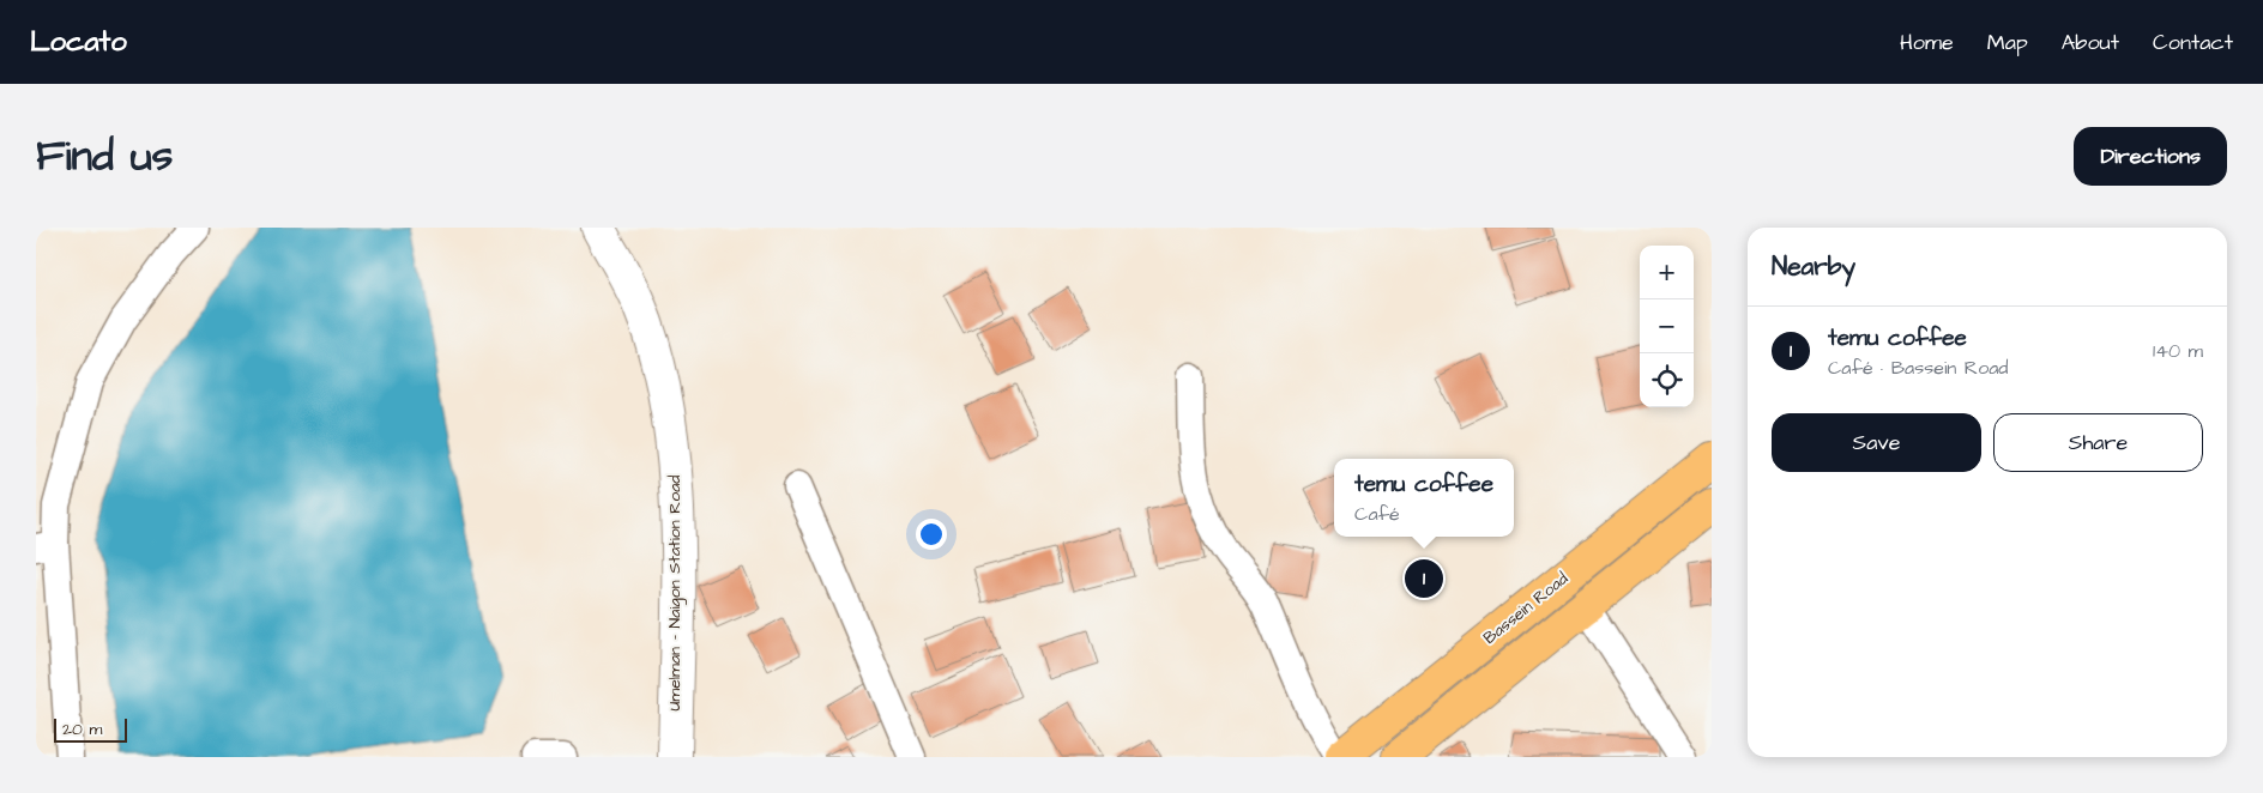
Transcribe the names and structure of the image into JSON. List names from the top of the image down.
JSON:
{
  "streets": {
    "main road": ["Bassein Road"],
    "street": ["Umelman - Naigon Station Road"]
  },
  "scale_bar": "20 m",
  "page": {
    "header": "Locato",
    "nav": [
      "Home",
      "Map",
      "About",
      "Contact"
    ],
    "title": "Find us",
    "buttons": [
      "Directions",
      ["Save", "Share"]
    ],
    "heading": "Nearby",
    "map_buttons": ["+", "−"],
    "list": [
      {
        "mark": "1",
        "name": "temu coffee",
        "note": "Café · Bassein Road",
        "value": "140 m"
      }
    ],
    "popup": ["temu coffee", "Café"],
    "pins": "1",
    "scale": "20 m"
  }
}
